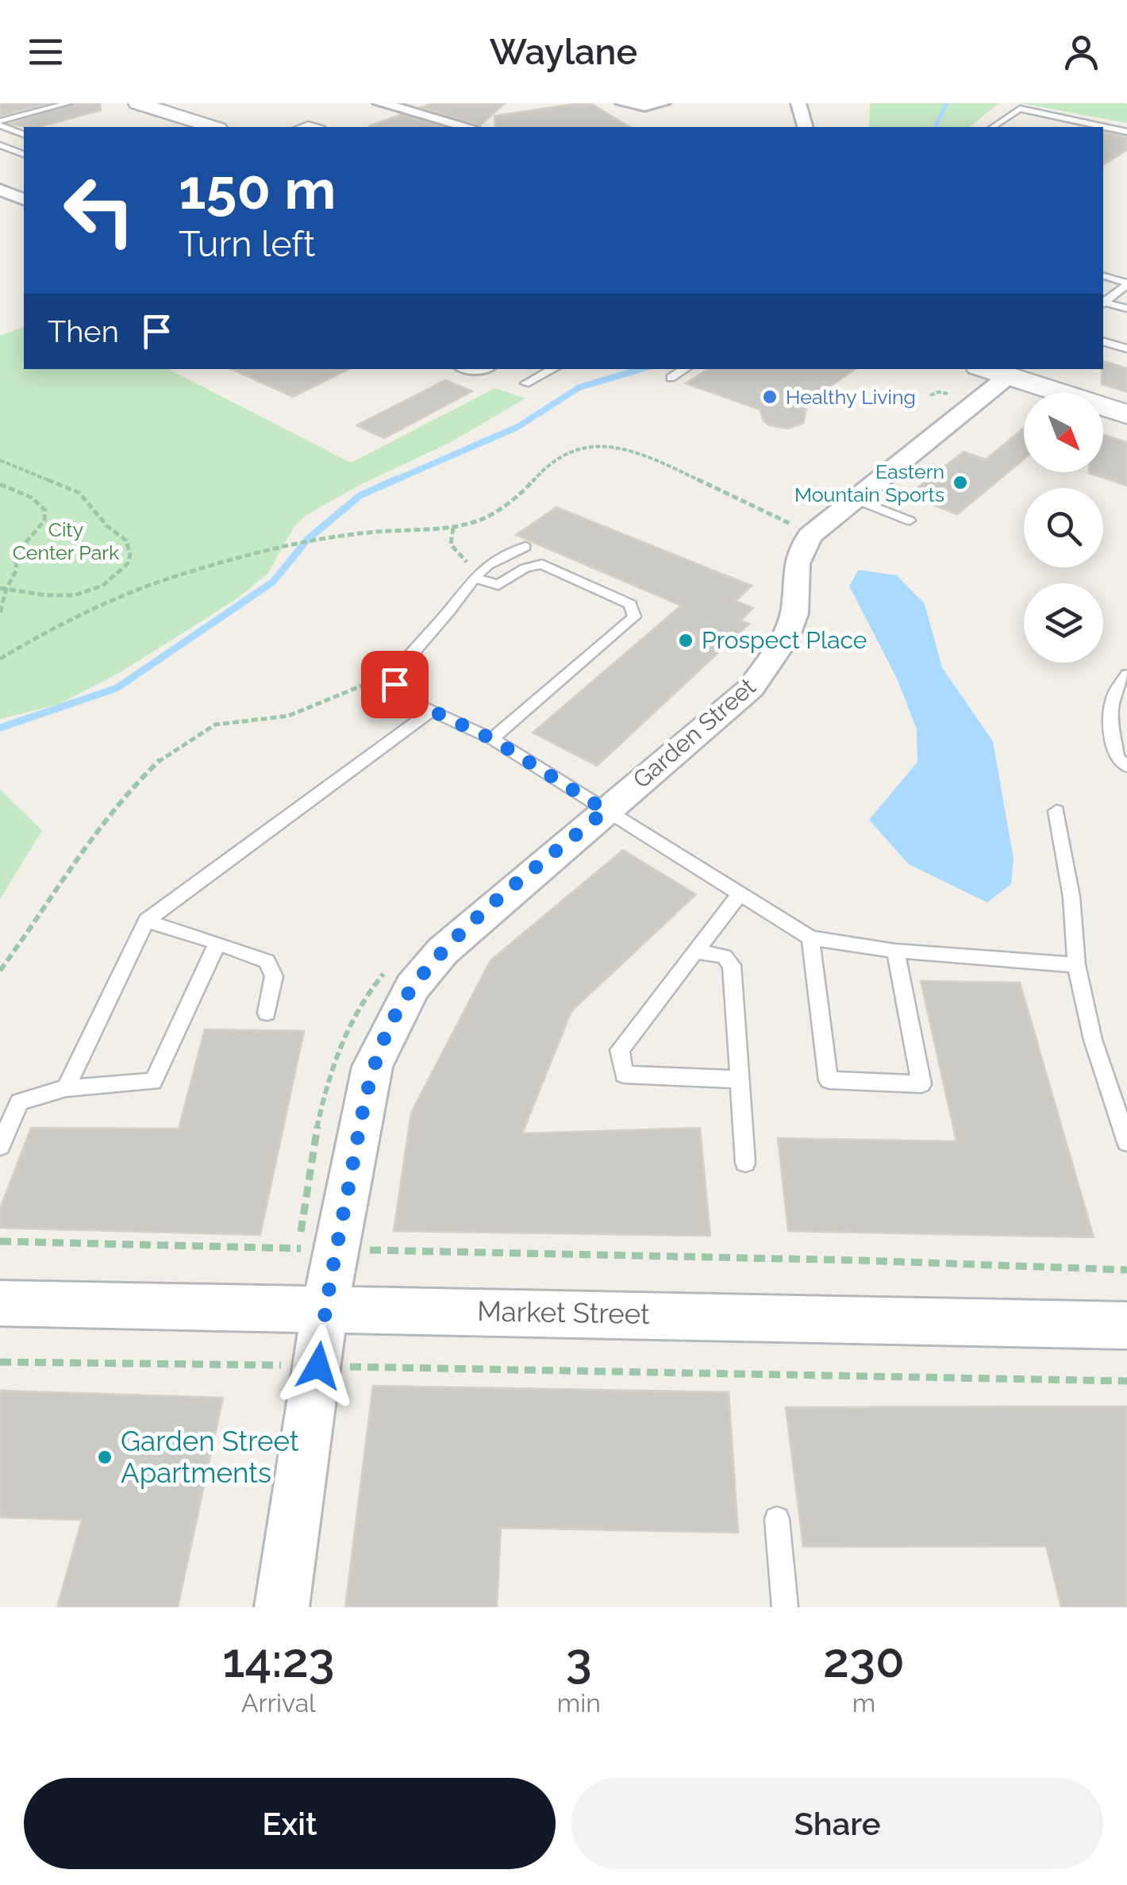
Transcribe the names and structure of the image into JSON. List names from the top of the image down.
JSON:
{
  "streets": {
    "street": ["Garden Street", "Market Street"]
  },
  "crossings": [
    ["Garden Street", "Market Street"]
  ],
  "parks": ["City Center Park"],
  "places": [
    "Healthy Living",
    "Eastern Mountain Sports",
    "Prospect Place",
    "Garden Street Apartments"
  ],
  "north": "bottom right",
  "page": {
    "header": "Waylane",
    "turn": ["150 m", "Turn left"],
    "then": "Then",
    "eta": [
      "14:23",
      "Arrival",
      "3",
      "min",
      "230",
      "m"
    ],
    "buttons": ["Exit", "Share"]
  }
}
